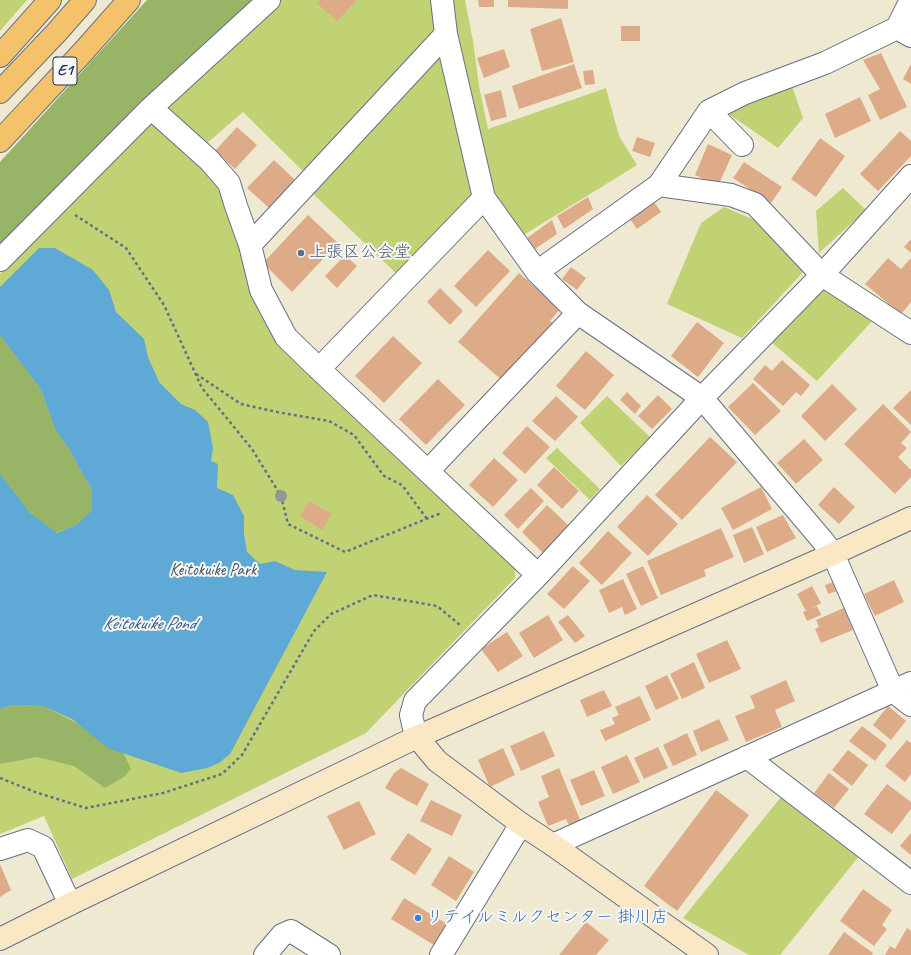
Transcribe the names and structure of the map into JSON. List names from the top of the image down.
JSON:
{
  "streets": {
    "highway": ["E1"]
  },
  "water": ["Keitokuike Pond"],
  "parks": ["Keitokuike Park"],
  "places": ["上張区公会堂", "リテイルミルクセンター 掛川店"]
}
